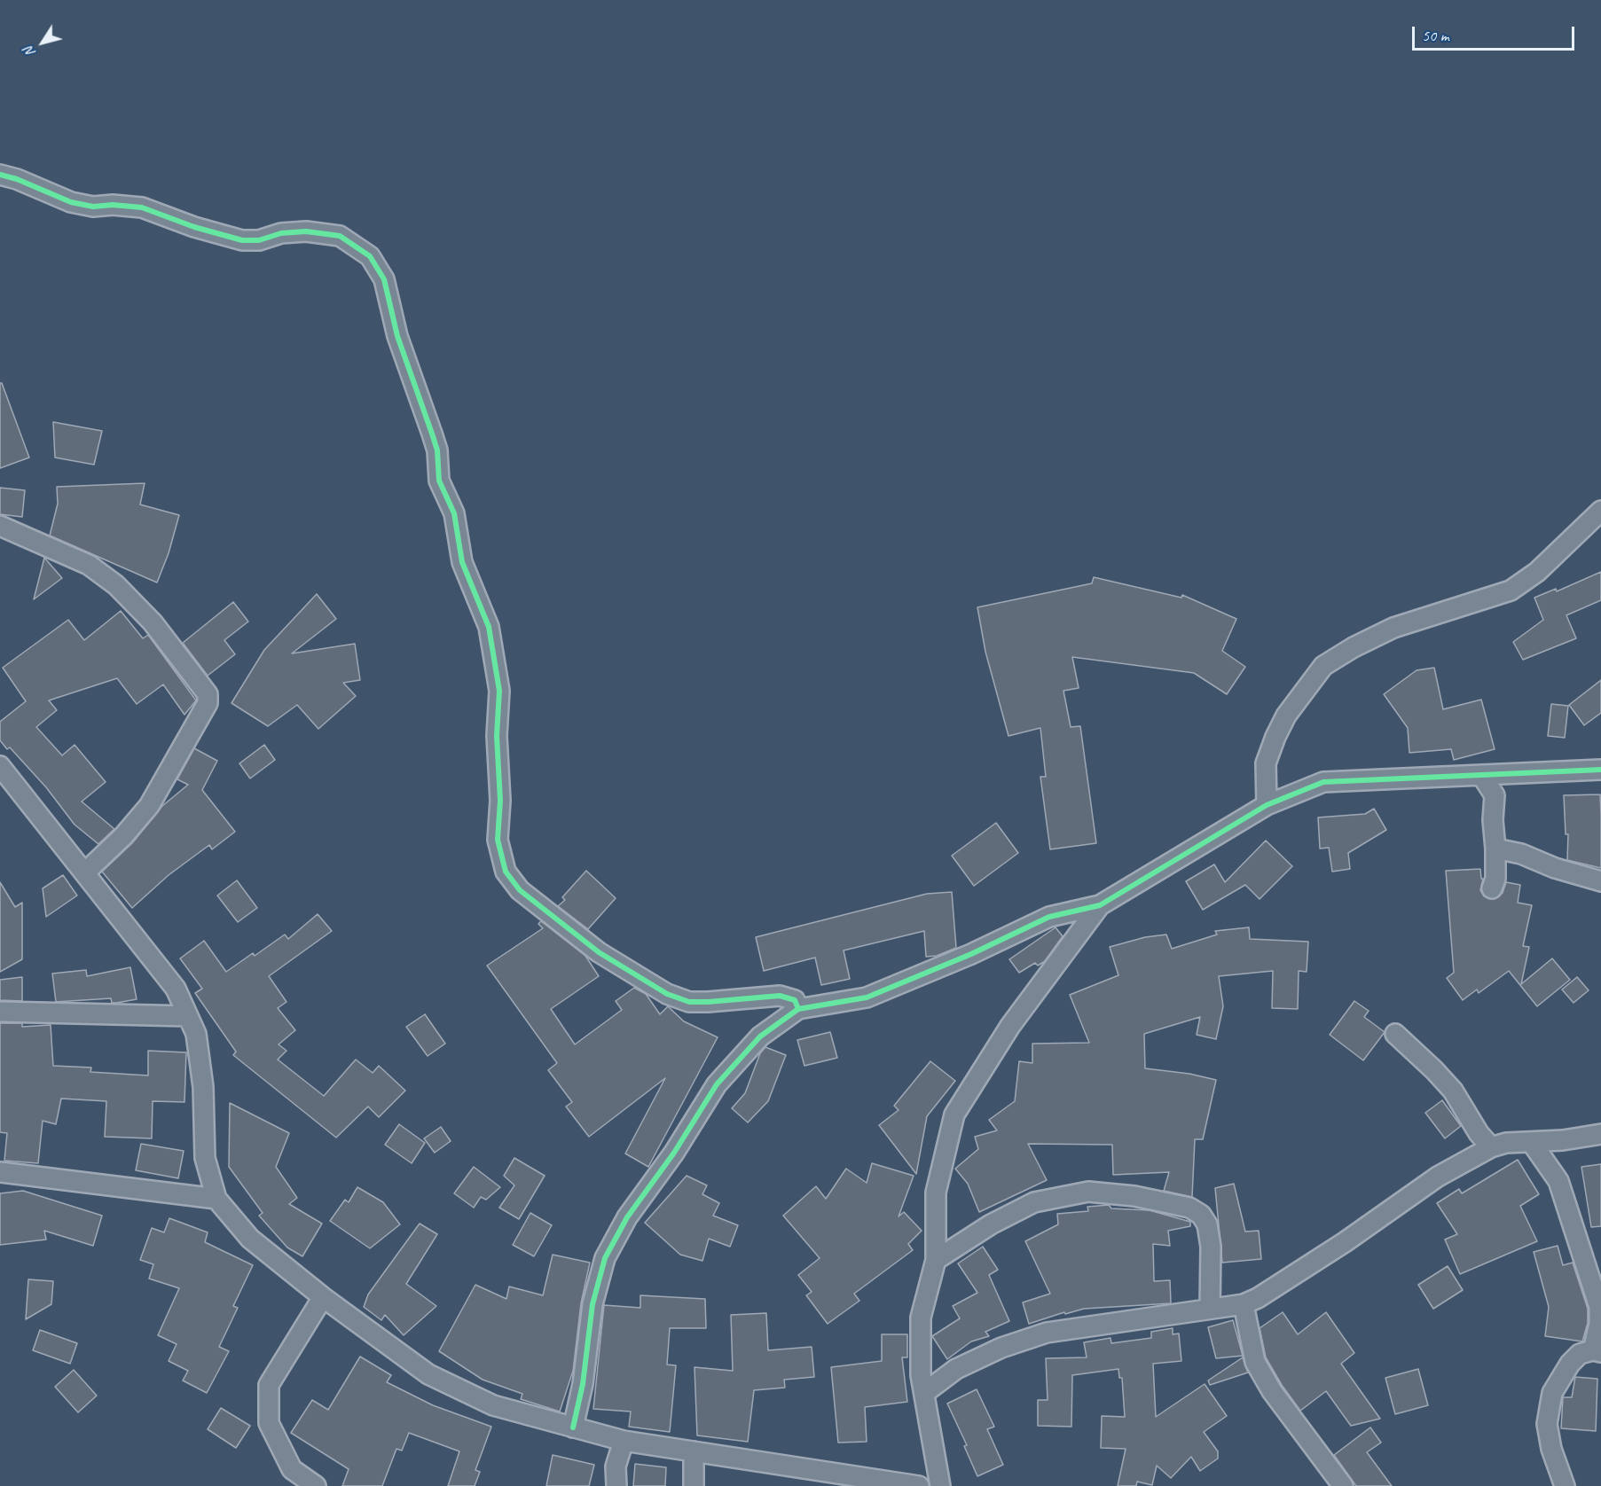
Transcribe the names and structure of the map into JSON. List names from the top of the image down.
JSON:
{
  "scale_bar": "50 m",
  "north": "bottom left"
}
